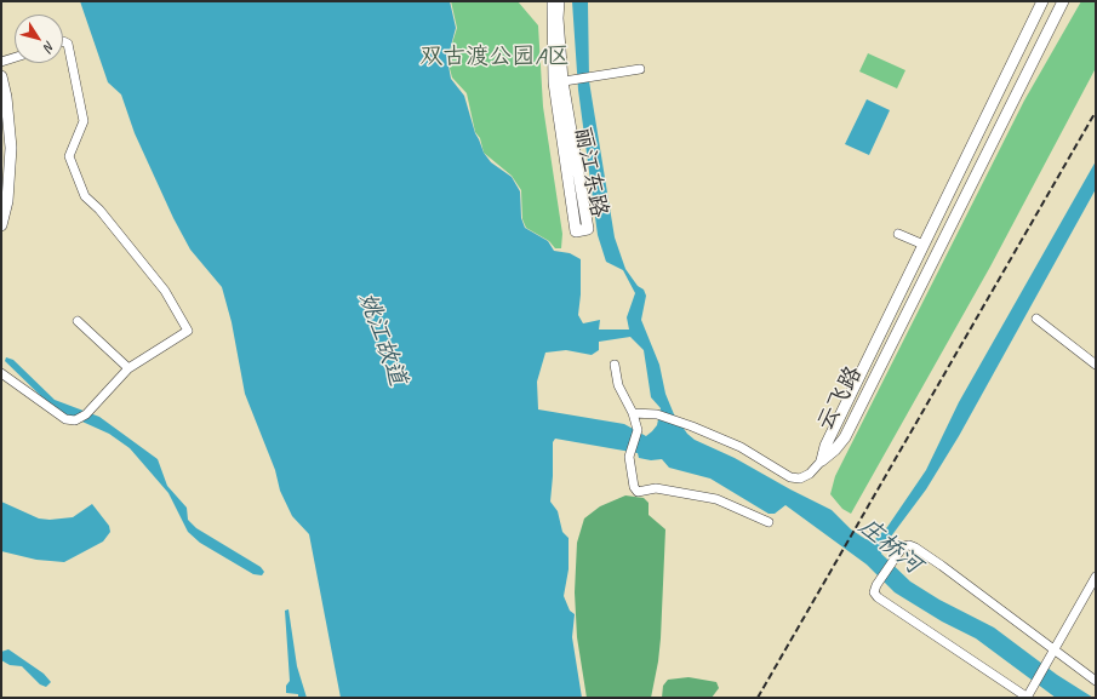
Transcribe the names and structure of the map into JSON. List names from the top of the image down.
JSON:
{
  "streets": {
    "main road": ["丽江东路", "云飞路"]
  },
  "water": ["姚江故道", "庄桥河"],
  "parks": ["双古渡公园A区"],
  "north": "bottom right"
}
